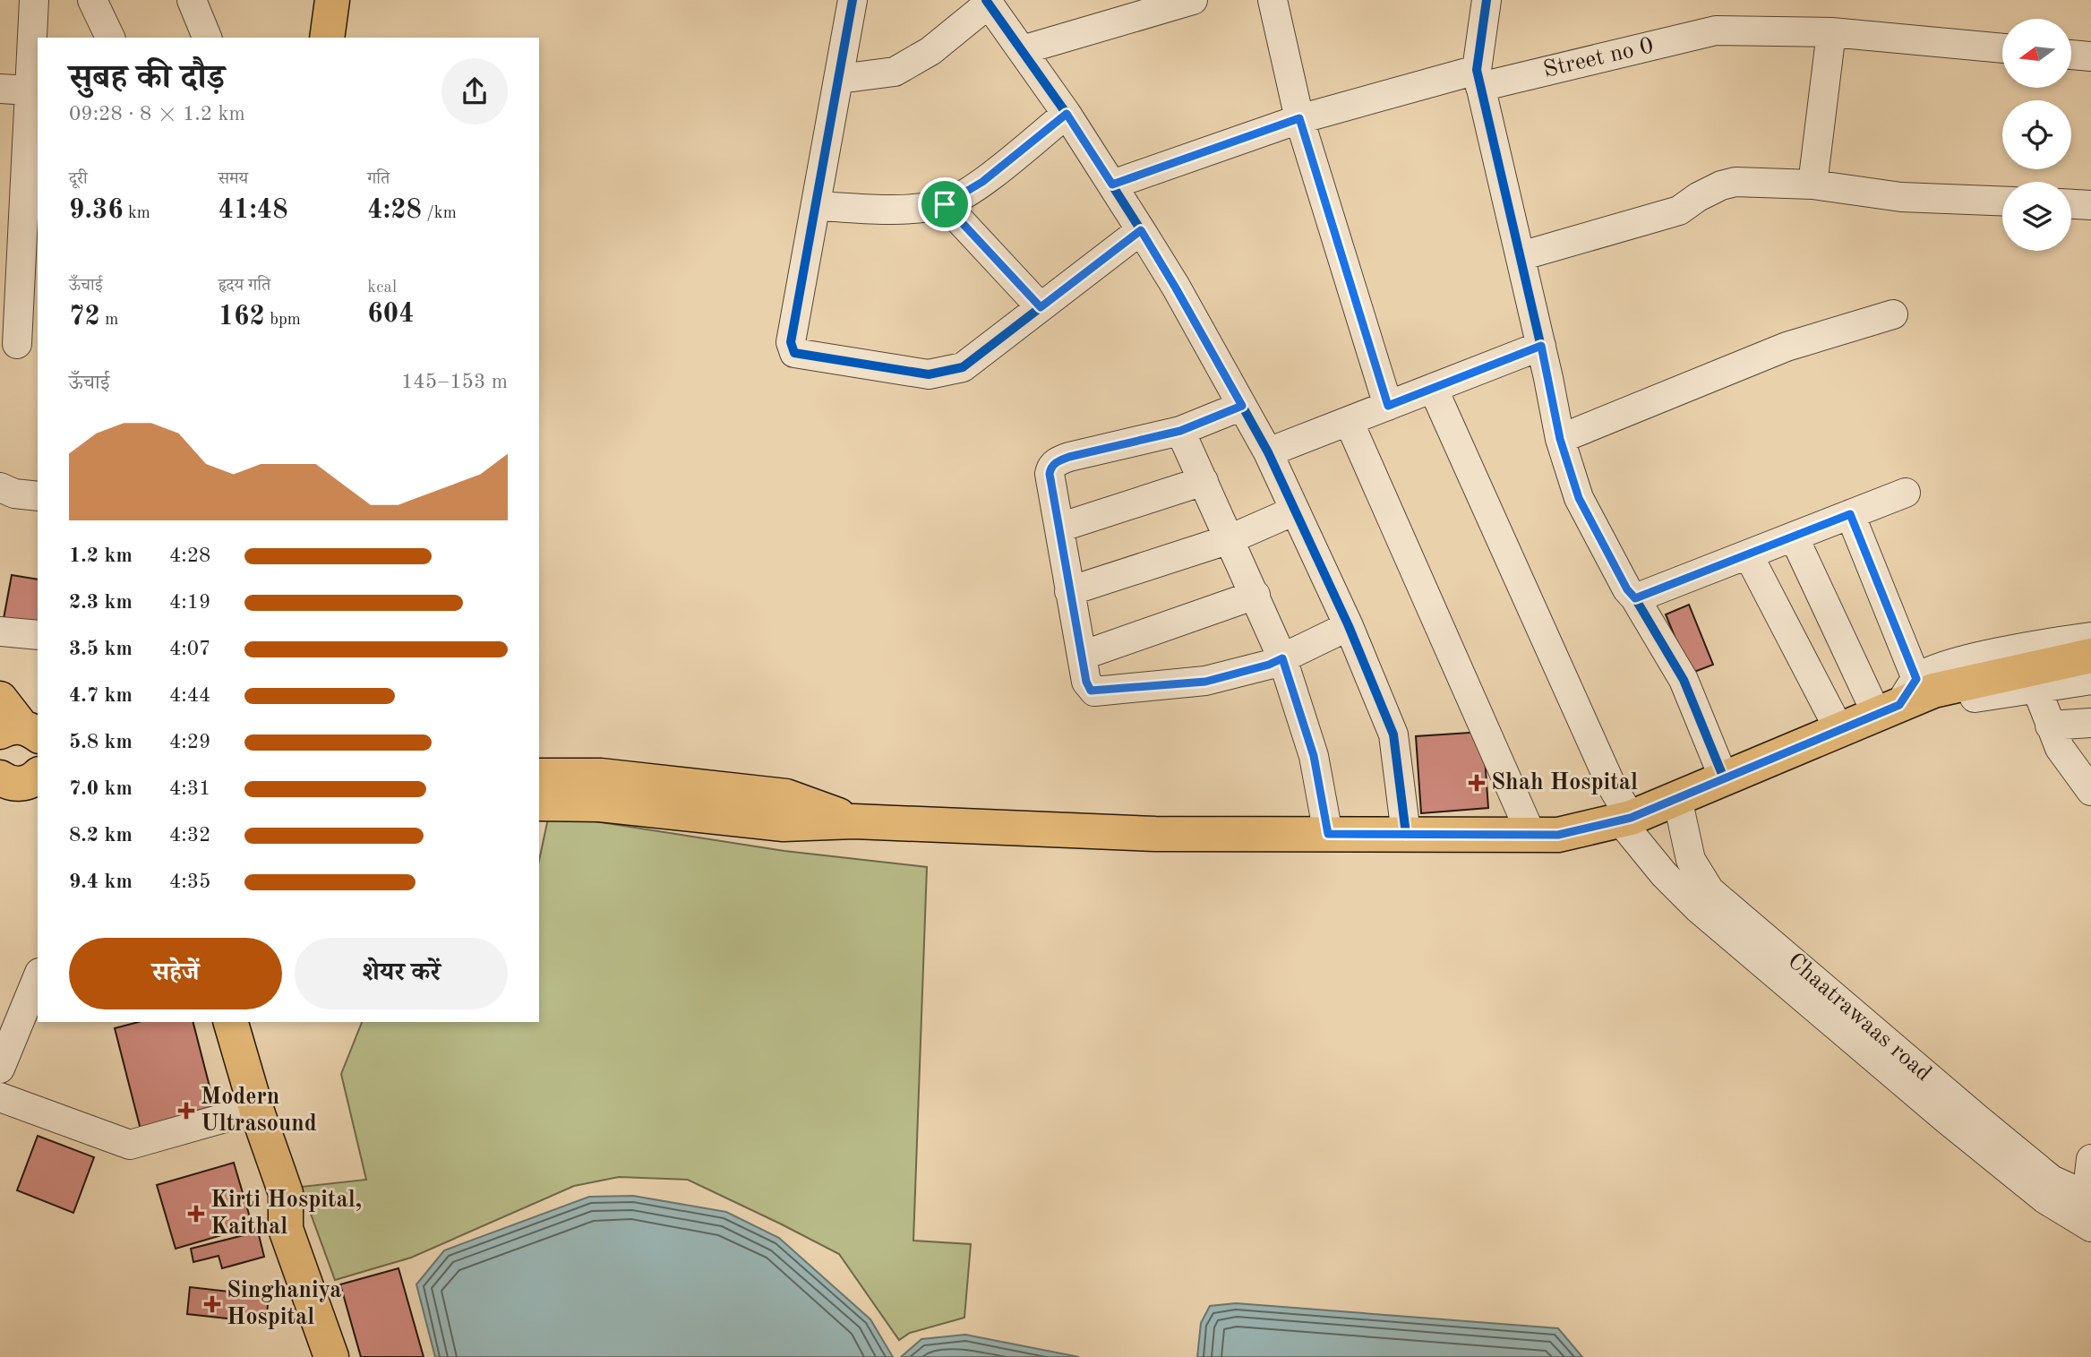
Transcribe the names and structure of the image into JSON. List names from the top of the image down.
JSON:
{
  "streets": {
    "street": ["Street no 0", "Chaatrawaas road"]
  },
  "places": {
    "health": [
      "Shah Hospital",
      "Modern Ultrasound",
      "Kirti Hospital, Kaithal",
      "Singhaniya Hospital"
    ]
  },
  "north": "left",
  "page": {
    "heading": ["सुबह की दौड़", "09:28 · 8 × 1.2 km"],
    "stats": [
      ["दूरी", "9.36 km"],
      ["समय", "41:48"],
      ["गति", "4:28 /km"],
      ["ऊँचाई", "72 m"],
      ["हृदय गति", "162 bpm"],
      ["kcal", "604"]
    ],
    "chart": ["ऊँचाई", "145–153 m"],
    "list": [
      {
        "name": "1.2 km",
        "note": "4:28"
      },
      {
        "name": "2.3 km",
        "note": "4:19"
      },
      {
        "name": "3.5 km",
        "note": "4:07"
      },
      {
        "name": "4.7 km",
        "note": "4:44"
      },
      {
        "name": "5.8 km",
        "note": "4:29"
      },
      {
        "name": "7.0 km",
        "note": "4:31"
      },
      {
        "name": "8.2 km",
        "note": "4:32"
      },
      {
        "name": "9.4 km",
        "note": "4:35"
      }
    ],
    "buttons": ["सहेजें", "शेयर करें"]
  }
}
